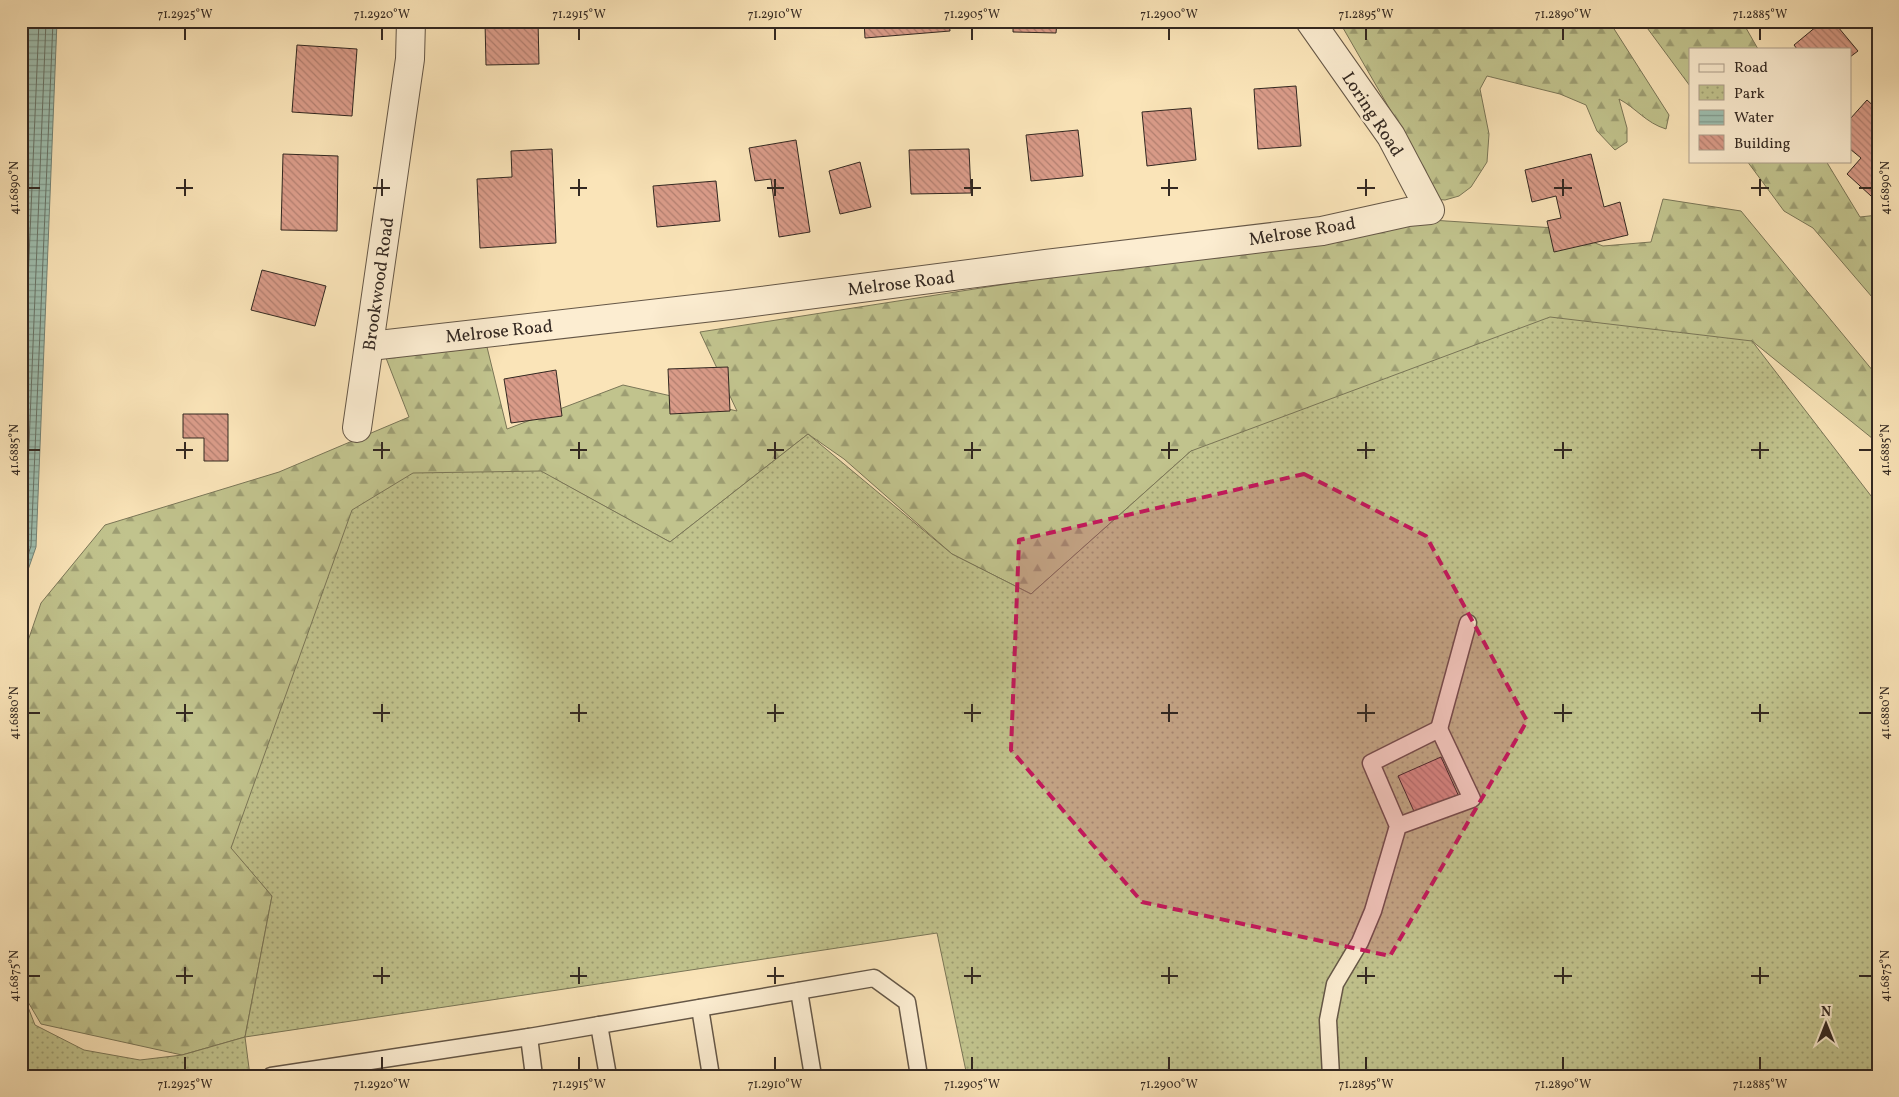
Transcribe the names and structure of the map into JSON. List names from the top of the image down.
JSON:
{
  "streets": {
    "street": ["Loring Road", "Melrose Road", "Brookwood Road"]
  },
  "crossings": [
    ["Loring Road", "Melrose Road"],
    ["Melrose Road", "Brookwood Road"]
  ],
  "legend": [
    "Road",
    "Park",
    "Water",
    "Building"
  ],
  "north": "top",
  "coordinates": [
    "71.2925°W",
    "71.2920°W",
    "71.2915°W",
    "71.2910°W",
    "71.2905°W",
    "71.2900°W",
    "71.2895°W",
    "71.2890°W",
    "71.2885°W",
    "41.6890°N",
    "41.6885°N",
    "41.6880°N",
    "41.6875°N"
  ]
}
